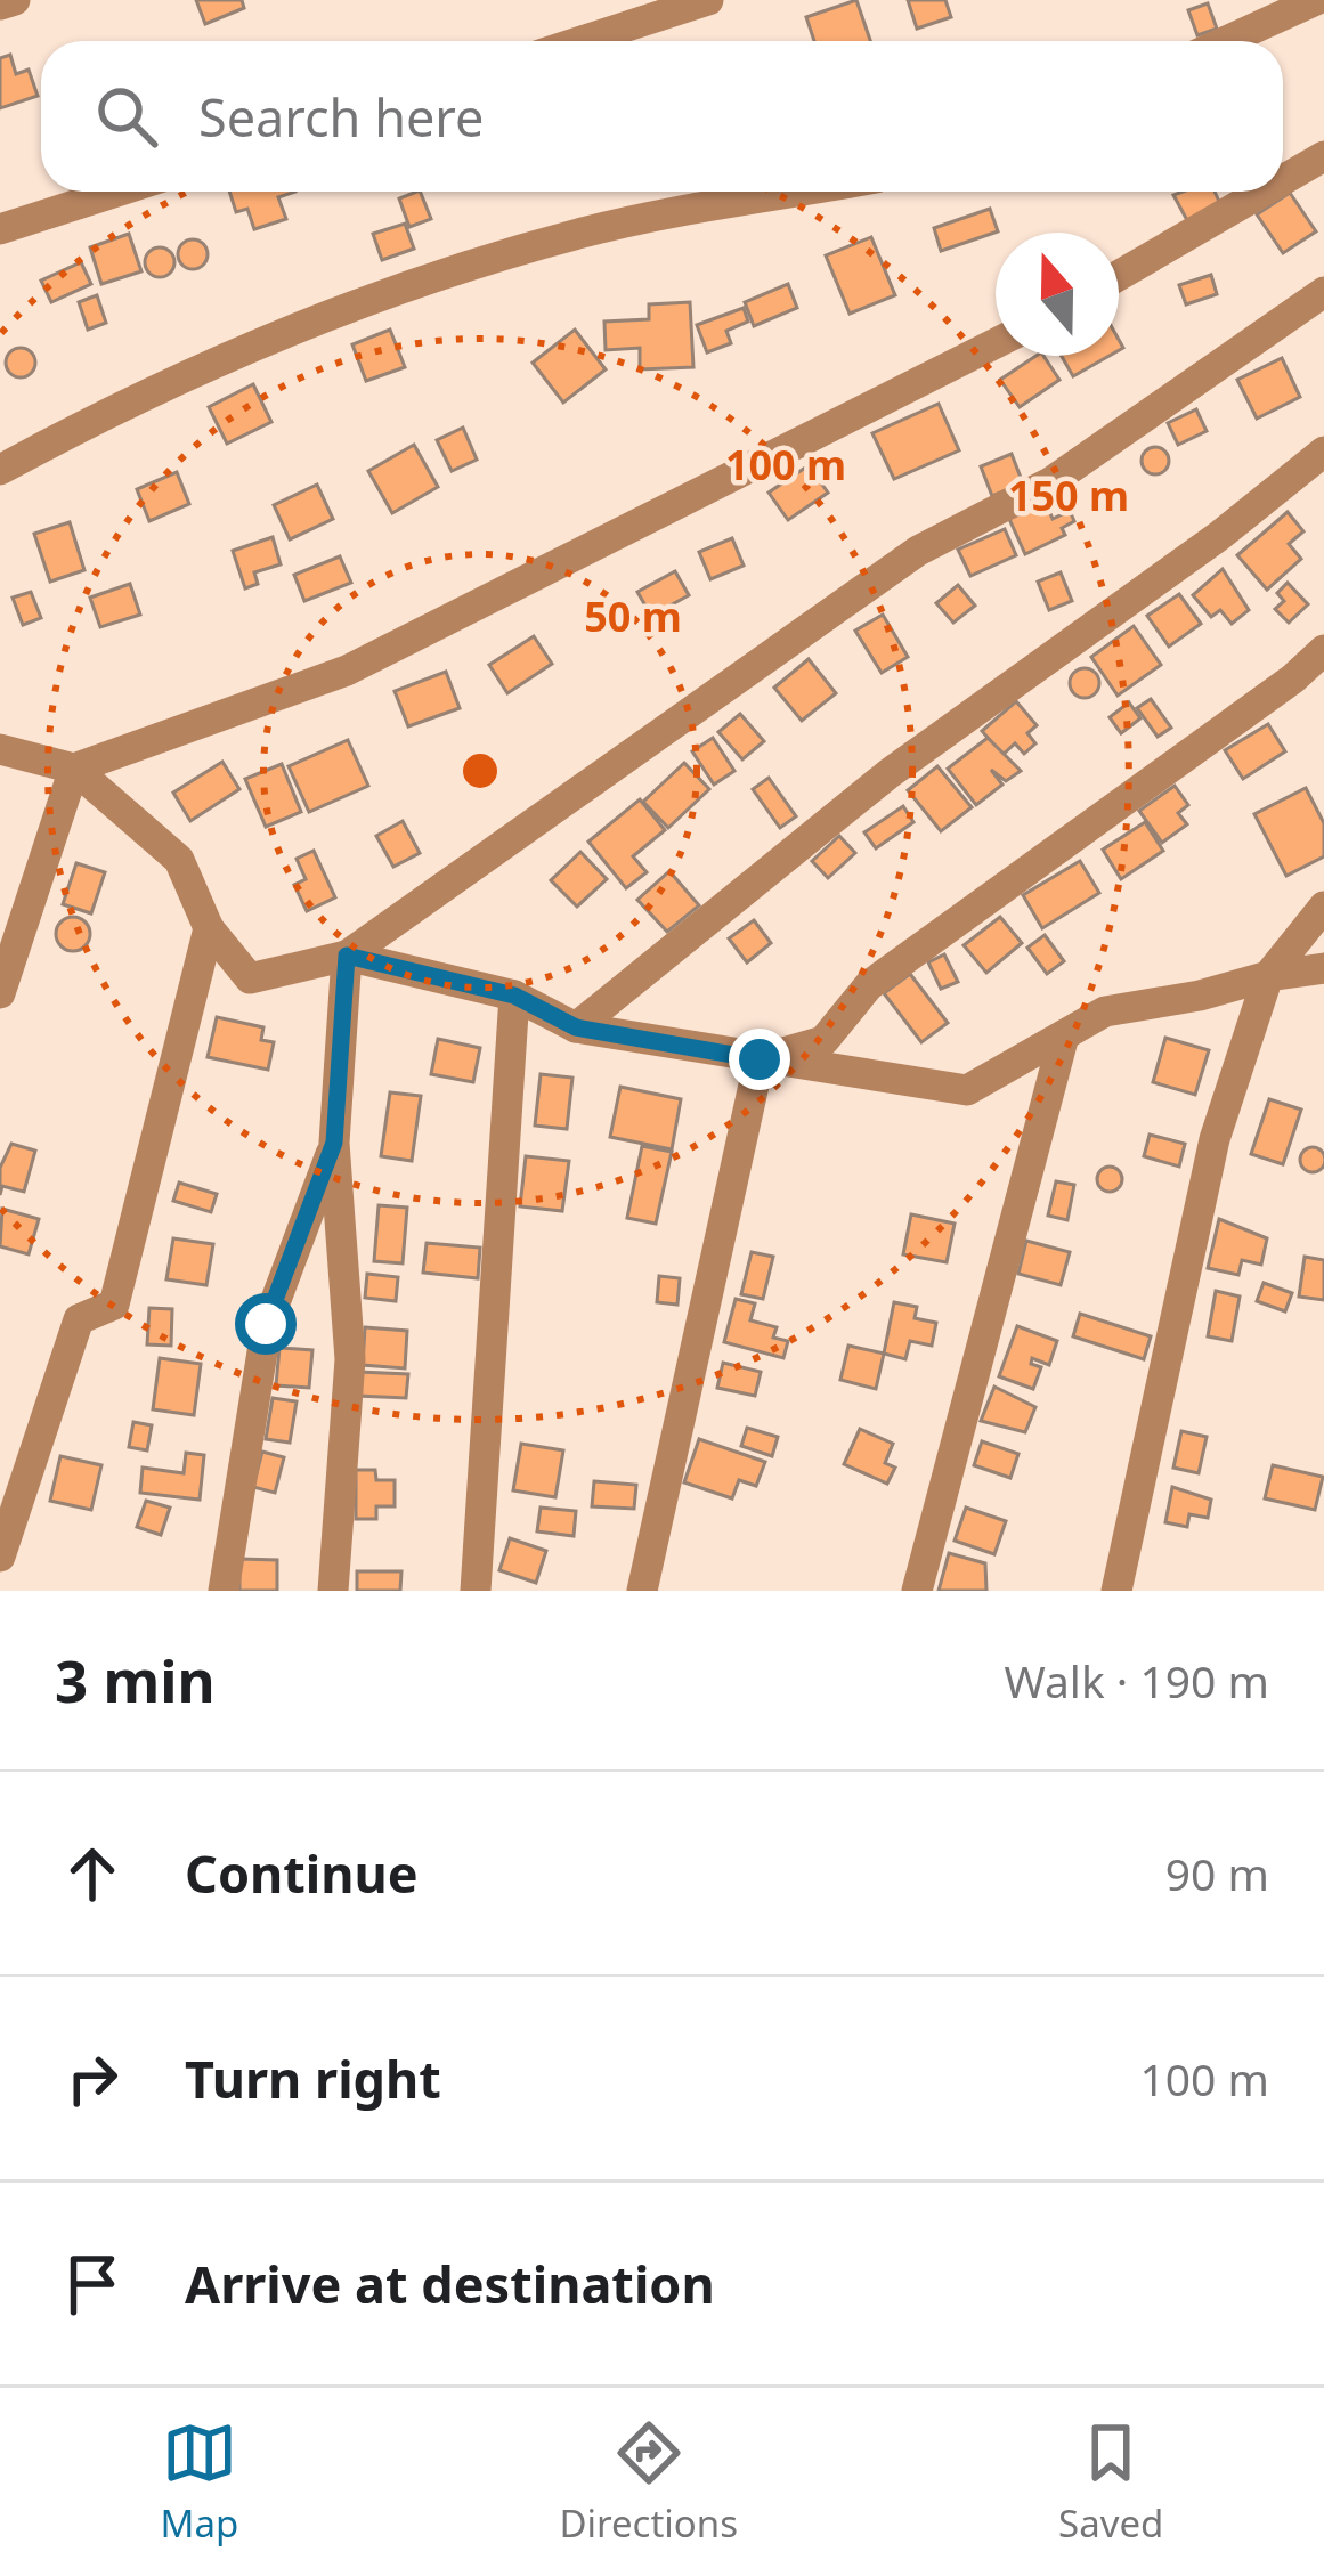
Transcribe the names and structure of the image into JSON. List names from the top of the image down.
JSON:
{
  "north": "top",
  "page": {
    "search": "Search here",
    "heading": ["3 min", "Walk · 190 m"],
    "list": [
      ["Continue", "90 m"],
      ["Turn right", "100 m"],
      "Arrive at destination"
    ],
    "nav": ["Map", "Directions", "Saved"]
  },
  "rings": ["100 m", "150 m", "50 m"]
}
